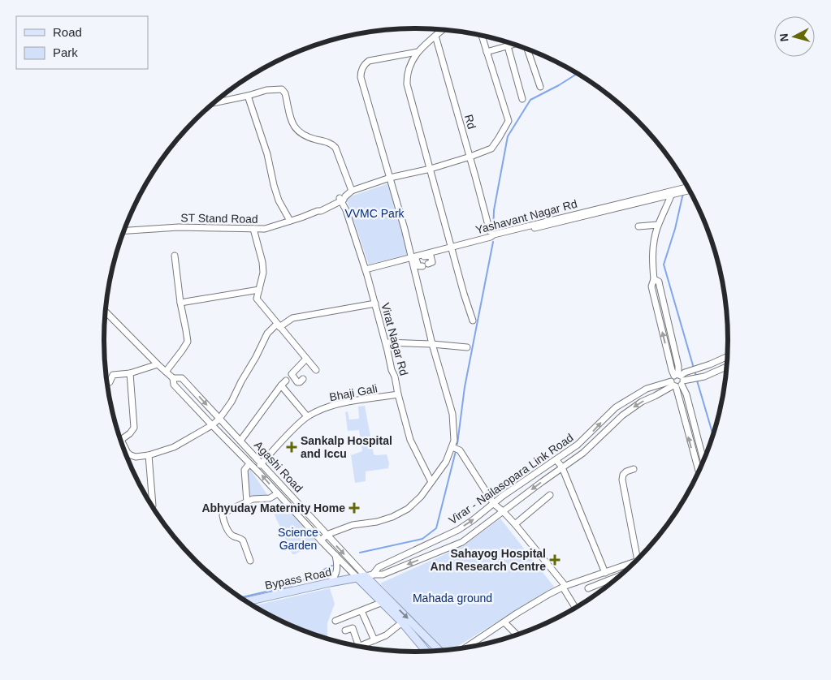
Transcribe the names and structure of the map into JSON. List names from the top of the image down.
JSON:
{
  "streets": {
    "main road": ["Bypass Road"],
    "street": [
      "Rd",
      "Yashavant Nagar Rd",
      "ST Stand Road",
      "Virat Nagar Rd",
      "Bhaji Gali",
      "Agashi Road",
      "Virar - Nailasopara Link Road"
    ]
  },
  "crossings": [
    ["Rd", "Yashavant Nagar Rd"],
    ["Yashavant Nagar Rd", "Virat Nagar Rd"],
    ["ST Stand Road", "Virat Nagar Rd"],
    ["Virat Nagar Rd", "Bhaji Gali"],
    ["Bhaji Gali", "Agashi Road"],
    ["Agashi Road", "Virar - Nailasopara Link Road"],
    ["Agashi Road", "Bypass Road"],
    ["Virar - Nailasopara Link Road", "Bypass Road"]
  ],
  "parks": ["VVMC Park", "Science Garden", "Mahada ground"],
  "places": {
    "health": ["Sankalp Hospital and Iccu", "Abhyuday Maternity Home", "Sahayog Hospital And Research Centre"]
  },
  "legend": ["Road", "Park"],
  "north": "left"
}
